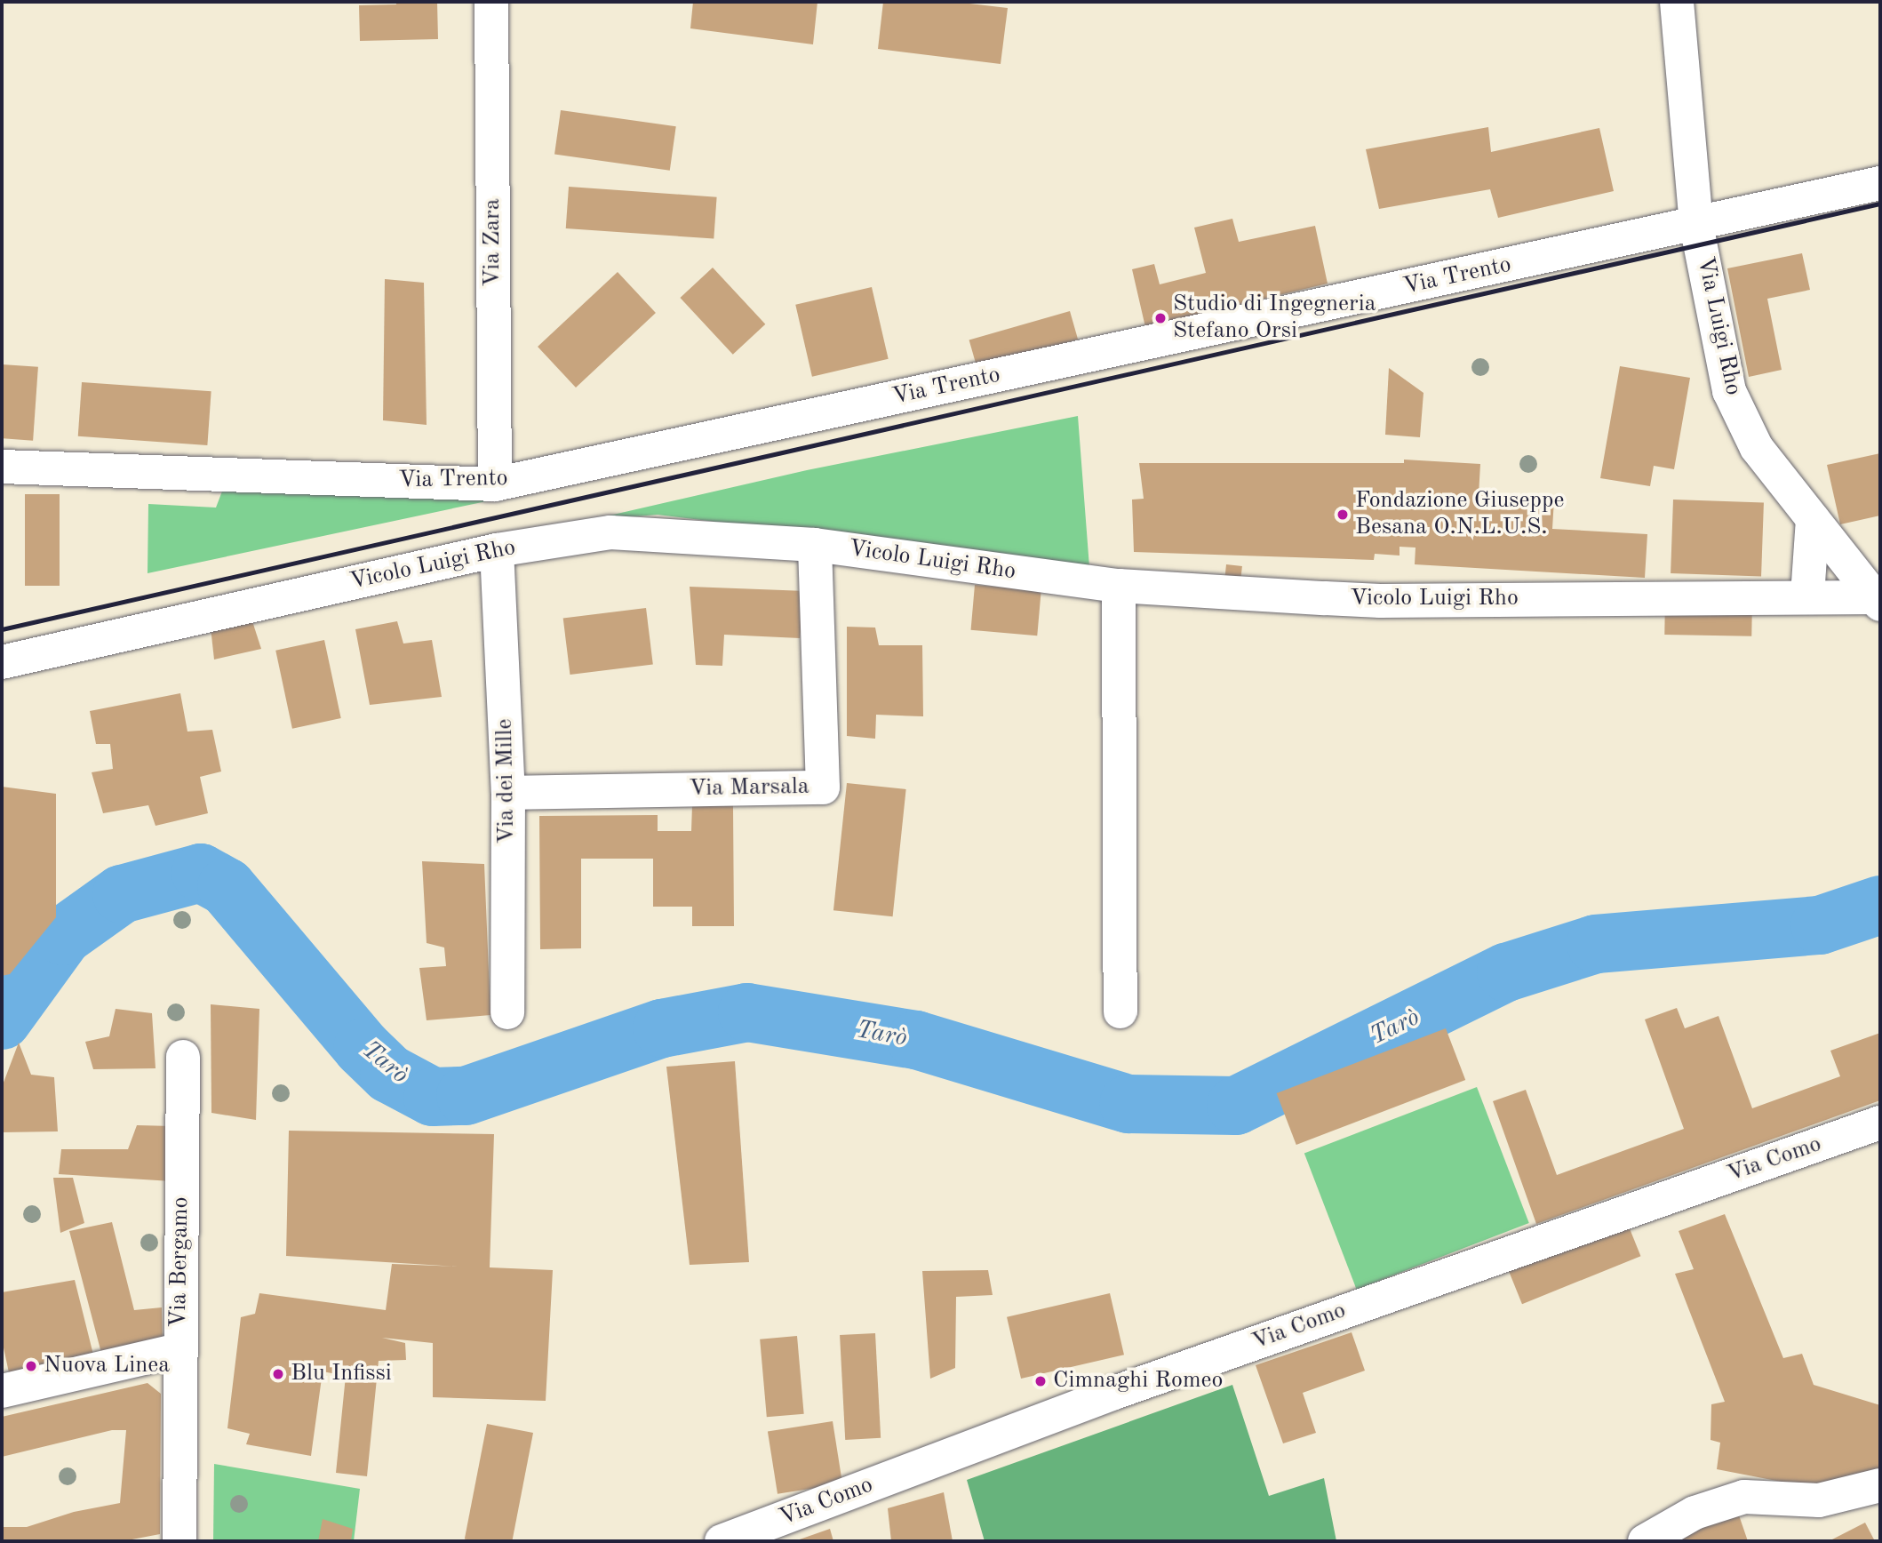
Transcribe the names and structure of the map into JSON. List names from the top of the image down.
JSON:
{
  "streets": {
    "street": [
      "Via Zara",
      "Via Trento",
      "Via Luigi Rho",
      "Vicolo Luigi Rho",
      "Via dei Mille",
      "Via Marsala",
      "Via Como",
      "Via Bergamo"
    ]
  },
  "crossings": [
    ["Via Zara", "Via Trento"],
    ["Via Trento", "Via Luigi Rho"],
    ["Via Luigi Rho", "Vicolo Luigi Rho"],
    ["Vicolo Luigi Rho", "Via dei Mille"],
    ["Vicolo Luigi Rho", "Via Marsala"],
    ["Via dei Mille", "Via Marsala"]
  ],
  "water": ["Tarò"],
  "places": [
    "Studio di Ingegneria Stefano Orsi",
    "Fondazione Giuseppe Besana O.N.L.U.S.",
    "Nuova Linea",
    "Blu Infissi",
    "Cimnaghi Romeo"
  ]
}
